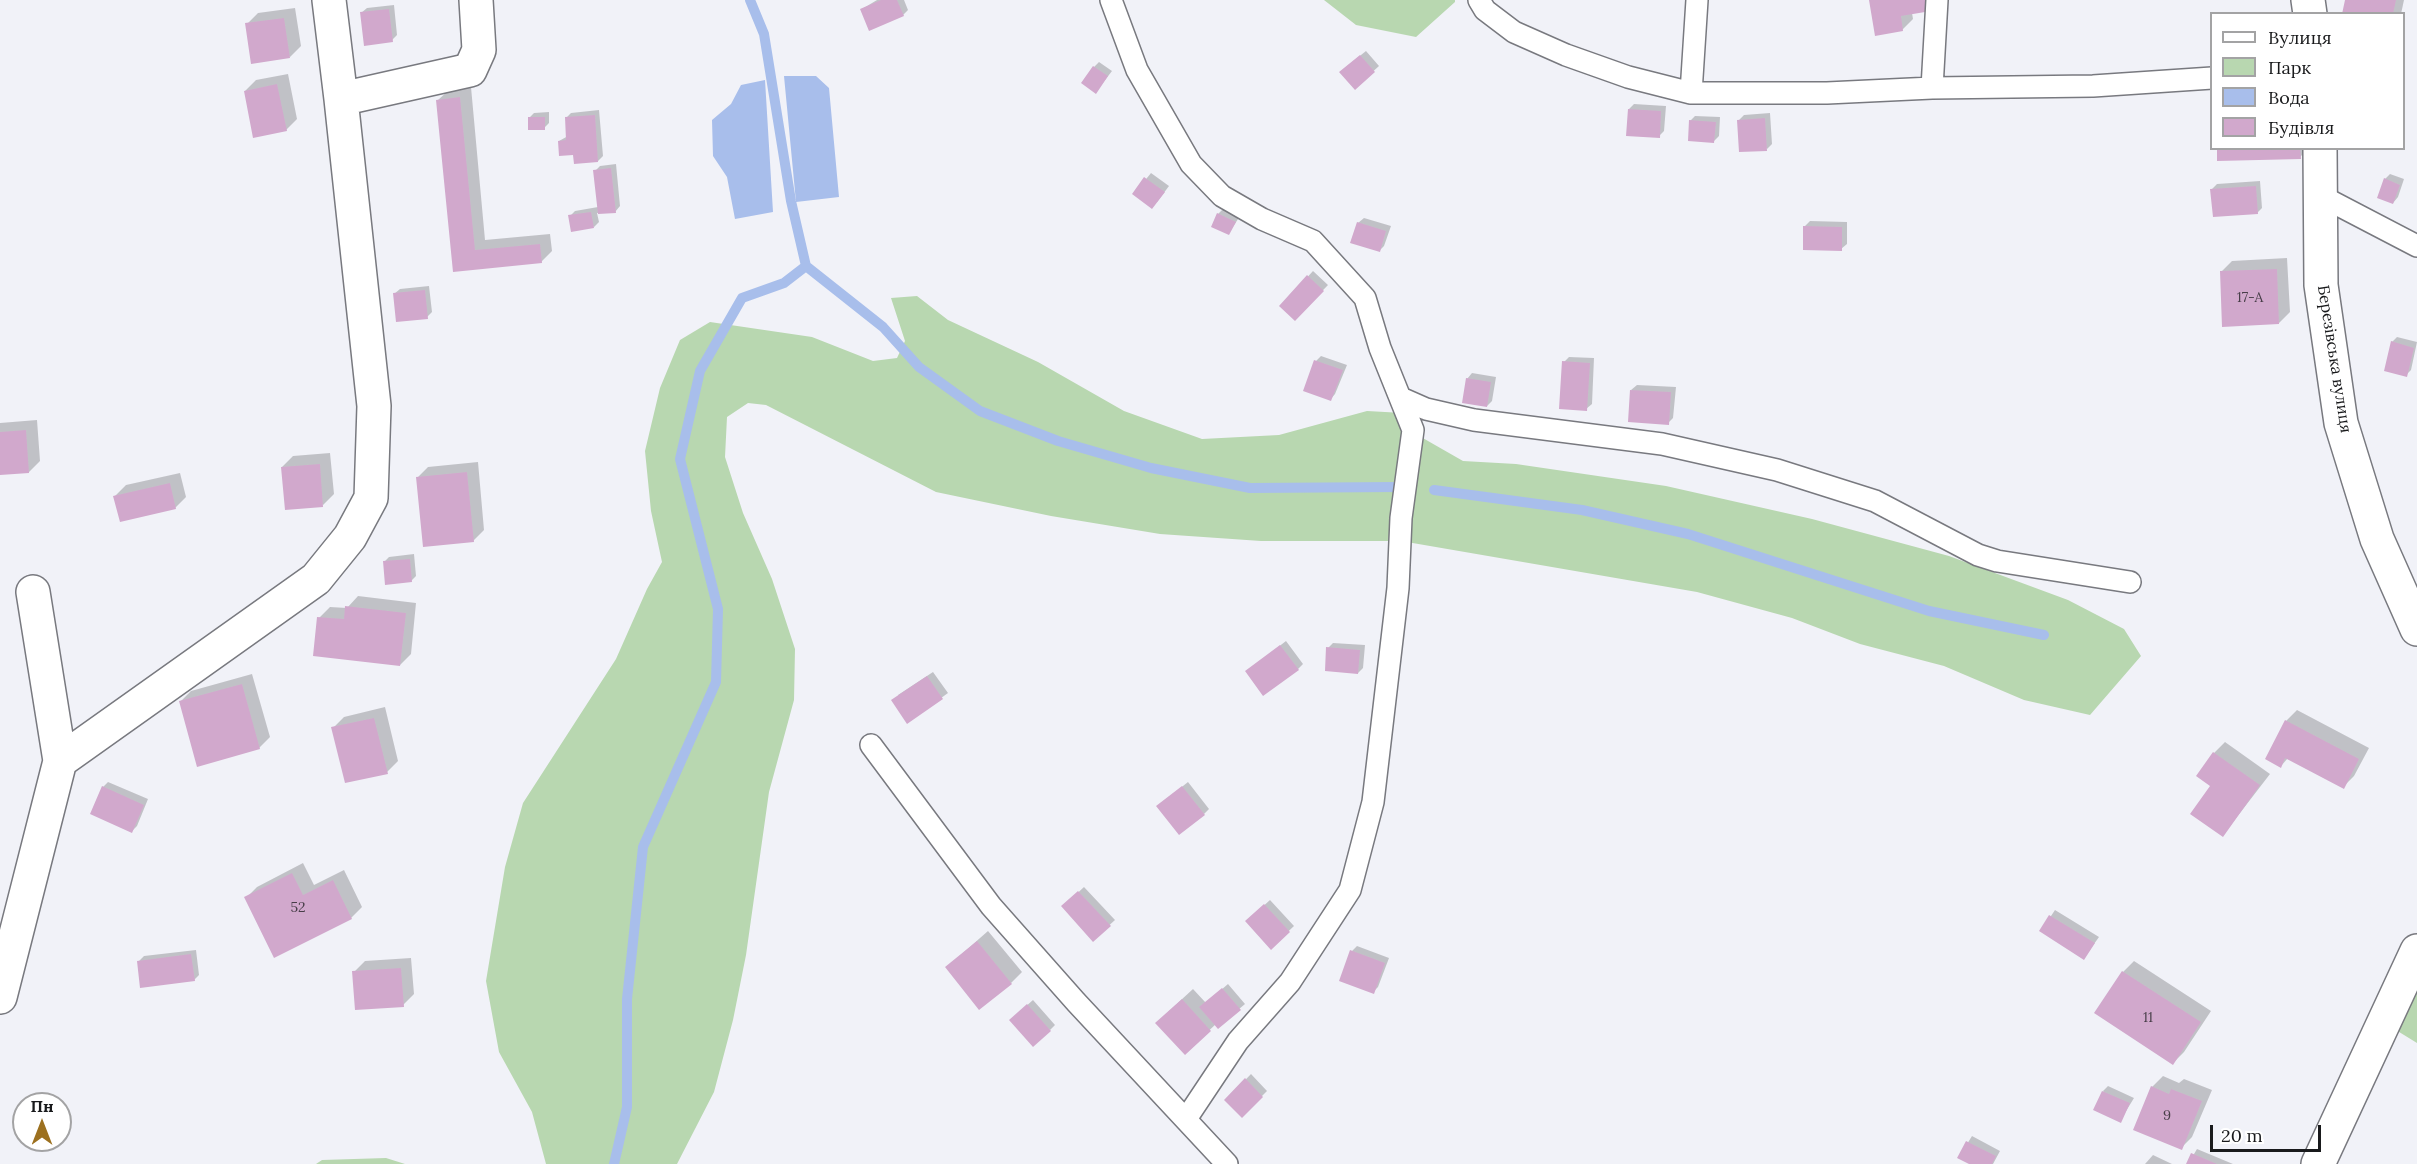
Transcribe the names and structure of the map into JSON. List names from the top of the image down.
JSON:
{
  "streets": {
    "street": ["Березівська вулиця"]
  },
  "house_numbers": [
    "17-А",
    "52",
    "11",
    "9"
  ],
  "legend": [
    "Вулиця",
    "Парк",
    "Вода",
    "Будівля"
  ],
  "scale_bar": "20 m",
  "north": "top"
}
